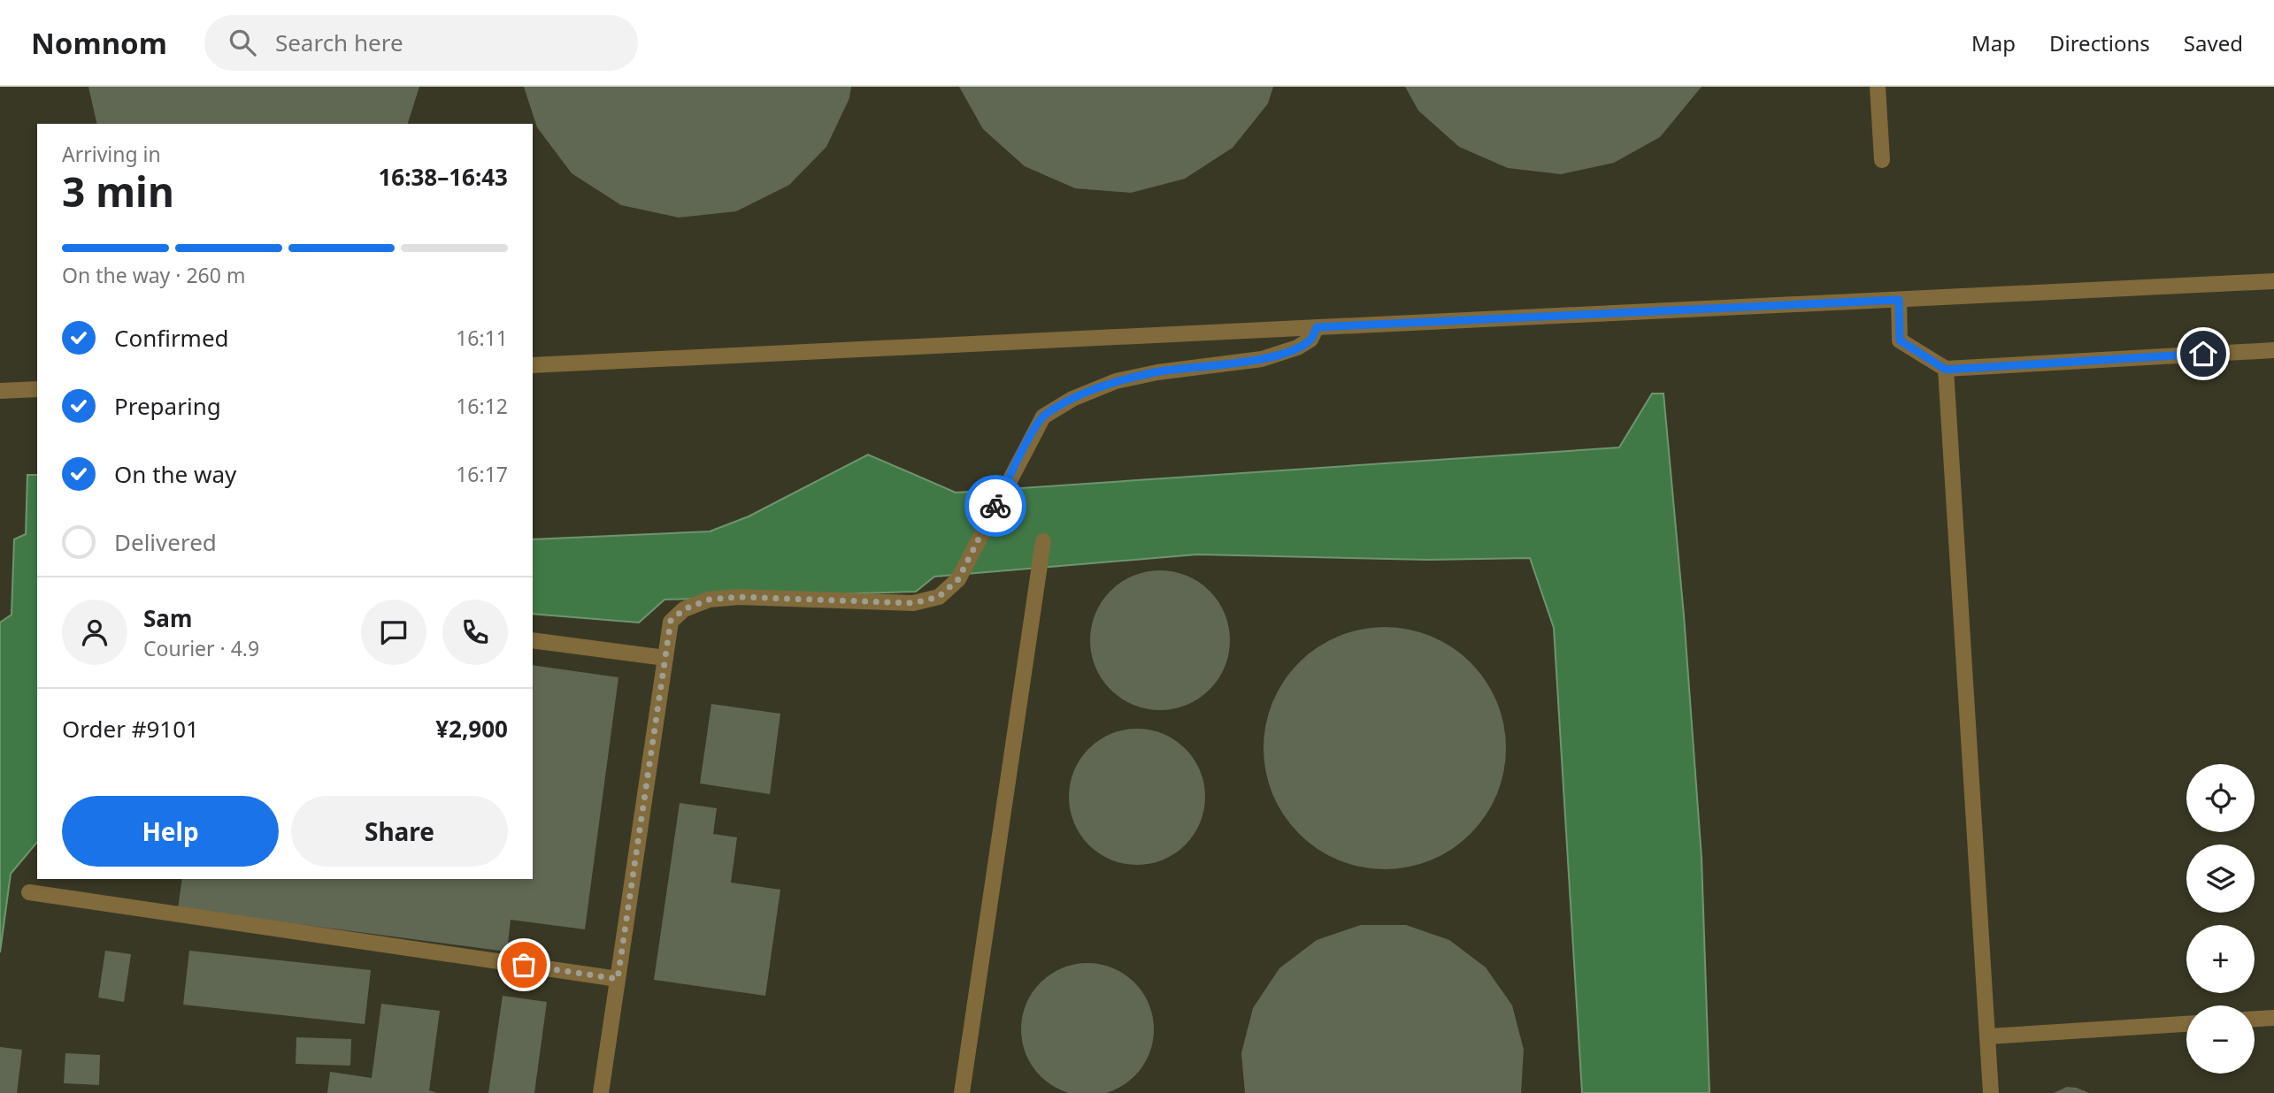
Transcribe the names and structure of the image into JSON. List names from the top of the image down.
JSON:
{
  "page": {
    "header": "Nomnom",
    "search": "Search here",
    "nav": ["Map", "Directions", "Saved"],
    "heading": ["3 min", "Arriving in", "16:38–16:43"],
    "panel": [
      "Sam",
      "Courier · 4.9",
      "Order #9101",
      "¥2,900"
    ],
    "bar": "On the way · 260 m",
    "list": [
      ["Confirmed", "16:11"],
      ["Preparing", "16:12"],
      ["On the way", "16:17"],
      "Delivered"
    ],
    "map_buttons": ["+", "−"],
    "buttons": ["Help", "Share"]
  }
}
